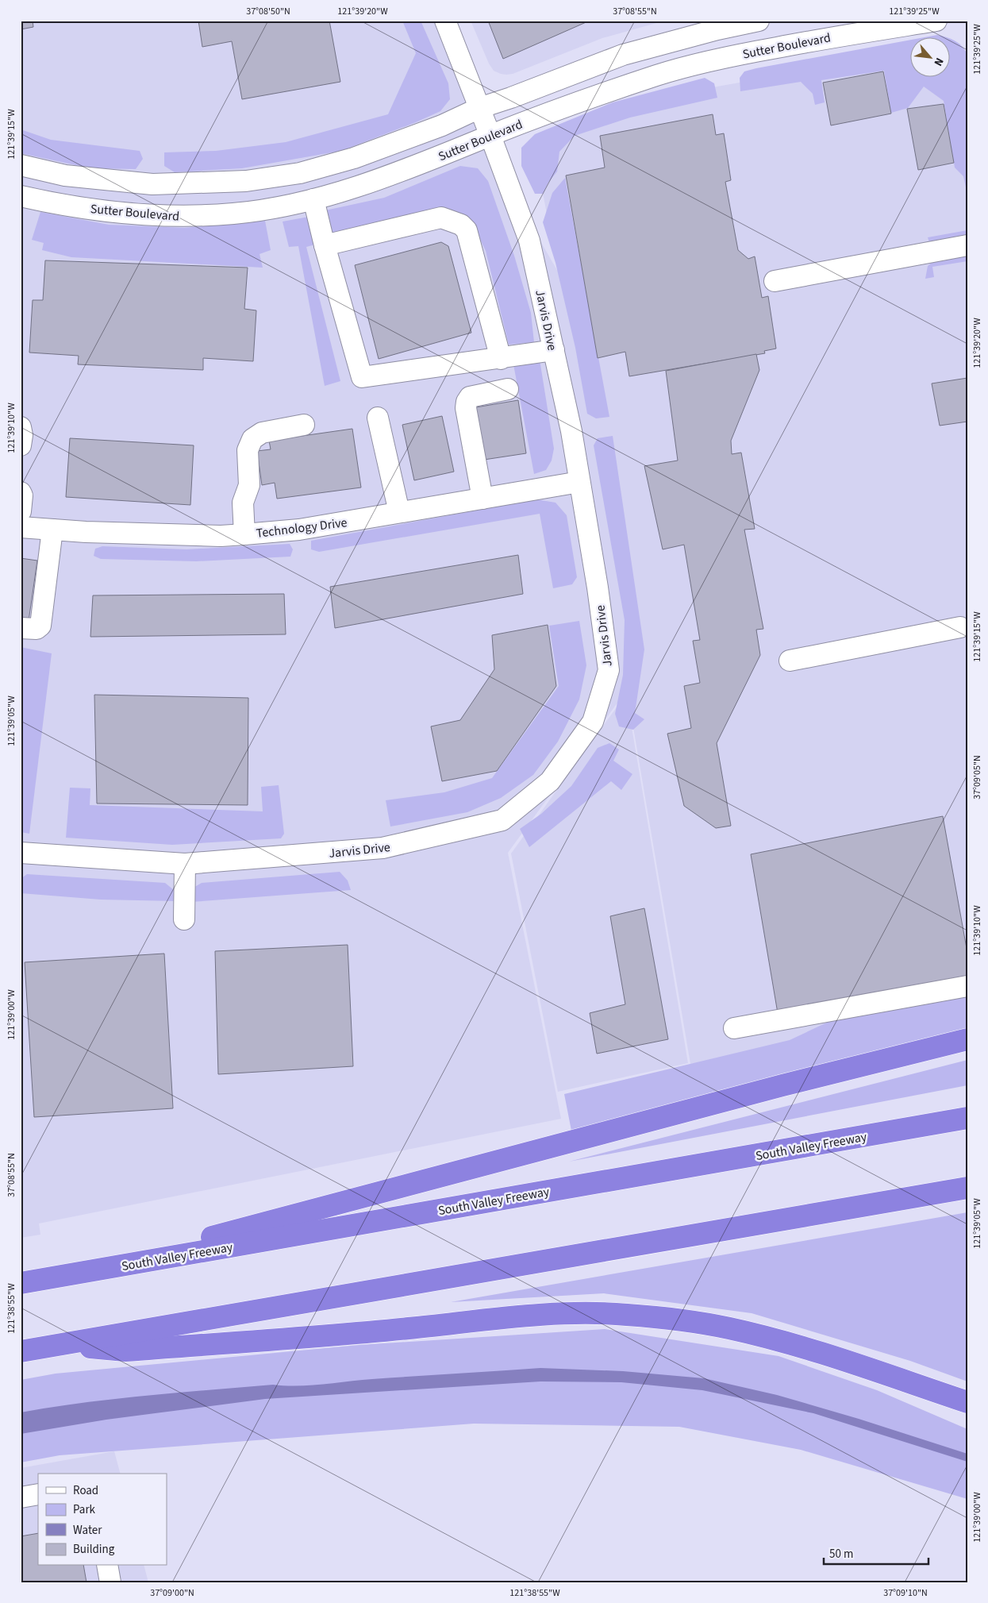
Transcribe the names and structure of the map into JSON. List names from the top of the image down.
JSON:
{
  "streets": {
    "highway": ["South Valley Freeway"],
    "street": ["Sutter Boulevard", "Jarvis Drive", "Technology Drive"]
  },
  "crossings": [
    ["Sutter Boulevard", "Jarvis Drive"],
    ["Jarvis Drive", "Technology Drive"]
  ],
  "legend": [
    "Road",
    "Park",
    "Water",
    "Building"
  ],
  "scale_bar": "50 m",
  "north": "bottom right",
  "coordinates": [
    "37°08'50\"N",
    "121°39'20\"W",
    "37°08'55\"N",
    "121°39'25\"W",
    "121°39'15\"W",
    "121°39'10\"W",
    "121°39'05\"W",
    "37°09'05\"N",
    "121°39'00\"W",
    "121°38'55\"W",
    "37°09'00\"N",
    "37°09'10\"N"
  ]
}
